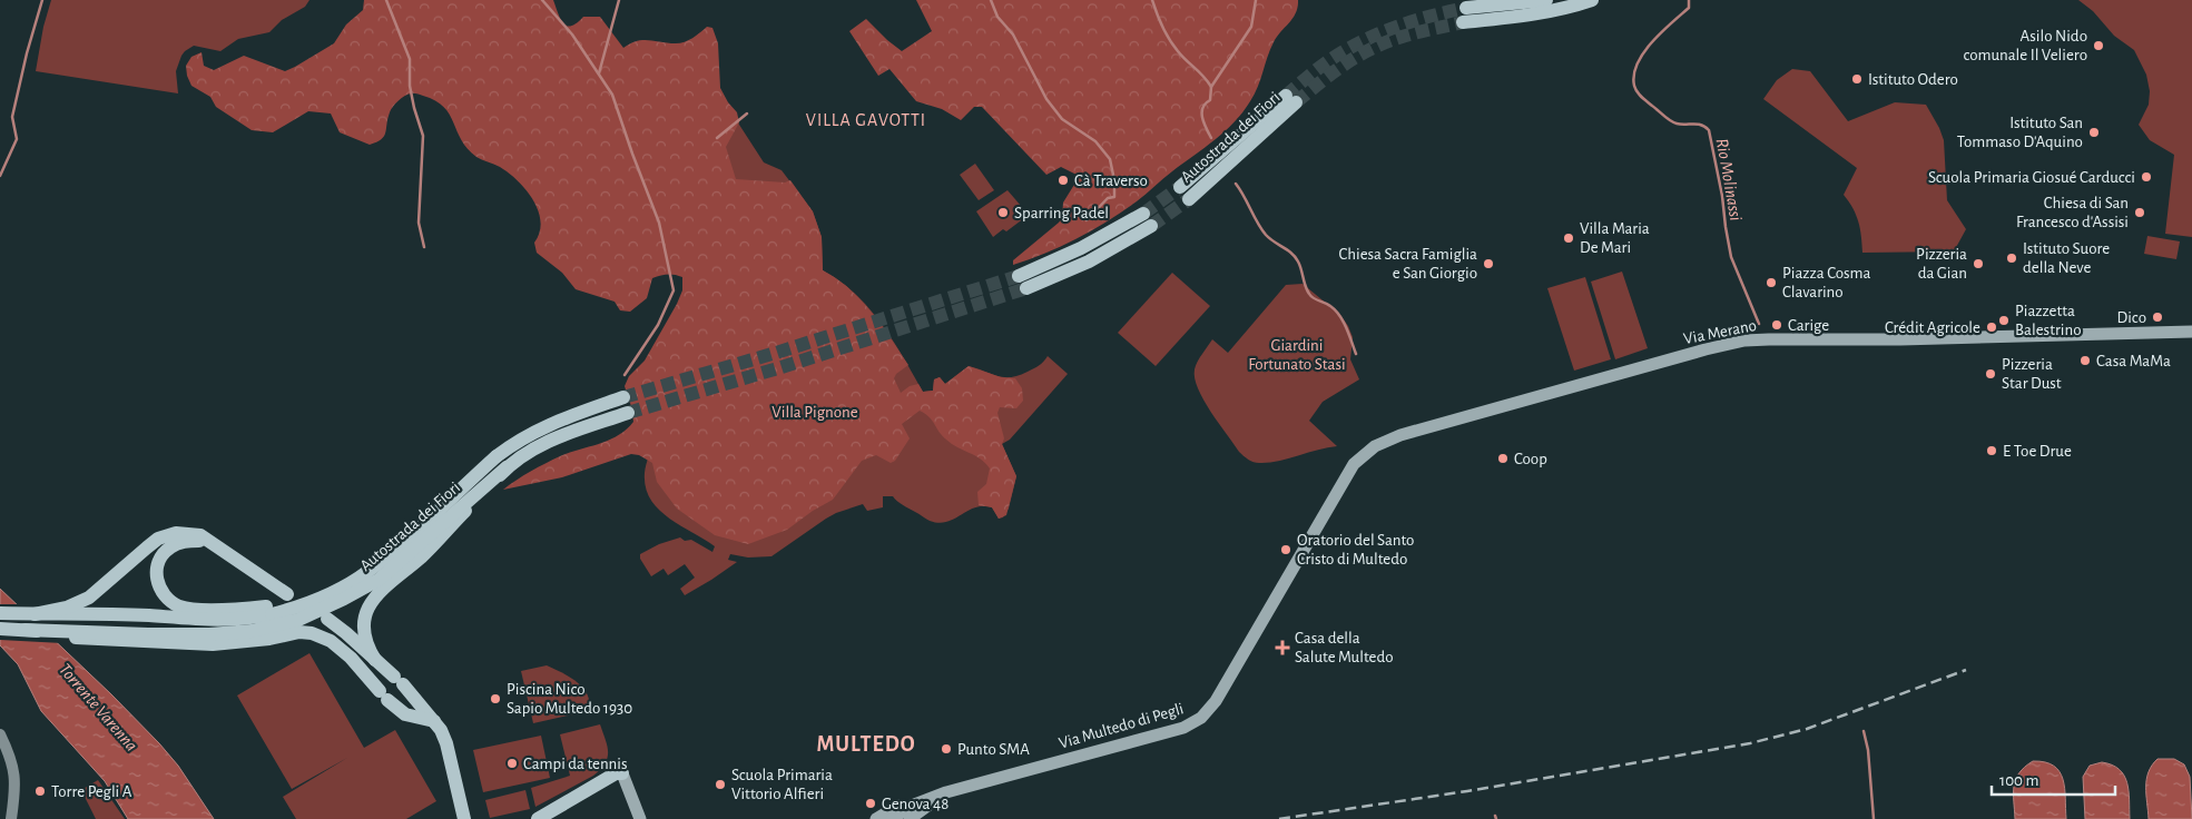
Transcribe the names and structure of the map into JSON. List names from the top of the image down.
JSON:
{
  "streets": {
    "highway": ["Autostrada dei Fiori"],
    "main road": ["Via Merano", "Via Multedo di Pegli"]
  },
  "crossings": [
    ["Via Merano", "Via Multedo di Pegli"]
  ],
  "districts": ["VILLA GAVOTTI", "MULTEDO"],
  "water": ["Rio Molinassi", "Torrente Varenna"],
  "parks": ["Giardini Fortunato Stasi", "Villa Pignone"],
  "places": {
    "other": [
      "Asilo Nido comunale Il Veliero",
      "Istituto Odero",
      "Istituto San Tommaso D'Aquino",
      "Scuola Primaria Giosué Carducci",
      "Cà Traverso",
      "Sparring Padel",
      "Chiesa di San Francesco d'Assisi",
      "Villa Maria De Mari",
      "Istituto Suore della Neve",
      "Chiesa Sacra Famiglia e San Giorgio",
      "Pizzeria da Gian",
      "Piazza Cosma Clavarino",
      "Dico",
      "Piazzetta Balestrino",
      "Carige",
      "Crédit Agricole",
      "Casa MaMa",
      "Pizzeria Star Dust",
      "E Toe Drue",
      "Coop",
      "Oratorio del Santo Cristo di Multedo",
      "Piscina Nico Sapio Multedo 1930",
      "Punto SMA",
      "Campi da tennis",
      "Scuola Primaria Vittorio Alfieri",
      "Torre Pegli A",
      "Genova 48"
    ],
    "health": ["Casa della Salute Multedo"]
  },
  "scale_bar": "100 m"
}
